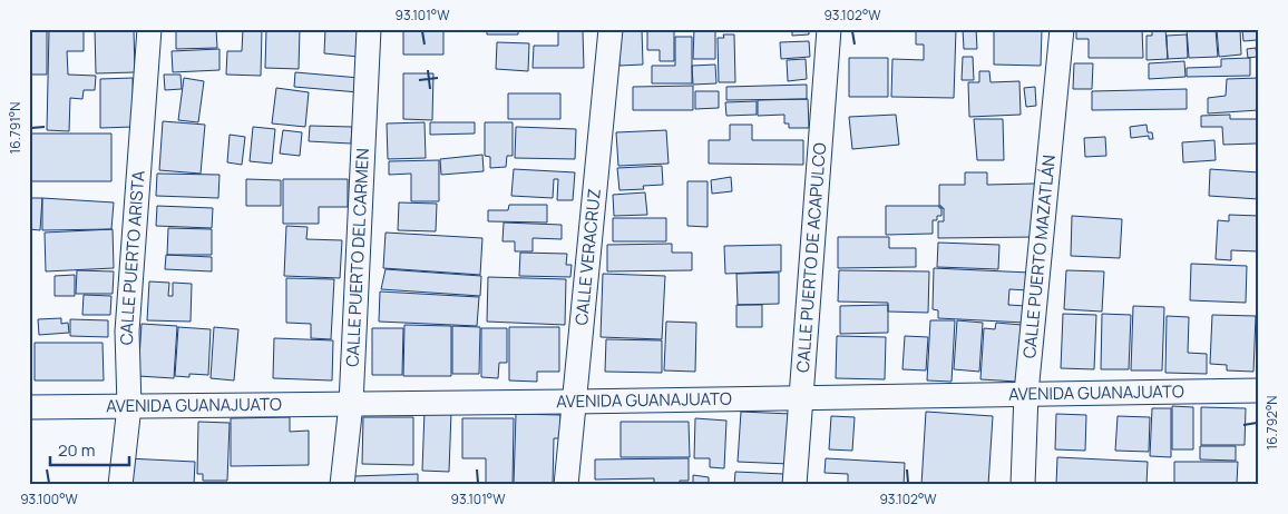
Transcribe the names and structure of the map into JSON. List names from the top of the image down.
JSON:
{
  "streets": {
    "street": [
      "CALLE PUERTO ARISTA",
      "CALLE PUERTO DEL CARMEN",
      "CALLE VERACRUZ",
      "CALLE PUERTO DE ACAPULCO",
      "CALLE PUERTO MAZATLÁN",
      "AVENIDA GUANAJUATO"
    ]
  },
  "crossings": [
    ["CALLE PUERTO ARISTA", "AVENIDA GUANAJUATO"],
    ["CALLE PUERTO DEL CARMEN", "AVENIDA GUANAJUATO"],
    ["CALLE VERACRUZ", "AVENIDA GUANAJUATO"],
    ["CALLE PUERTO DE ACAPULCO", "AVENIDA GUANAJUATO"],
    ["CALLE PUERTO MAZATLÁN", "AVENIDA GUANAJUATO"]
  ],
  "scale_bar": "20 m",
  "coordinates": [
    "93.101°W",
    "93.102°W",
    "16.791°N",
    "16.792°N",
    "93.100°W"
  ]
}
